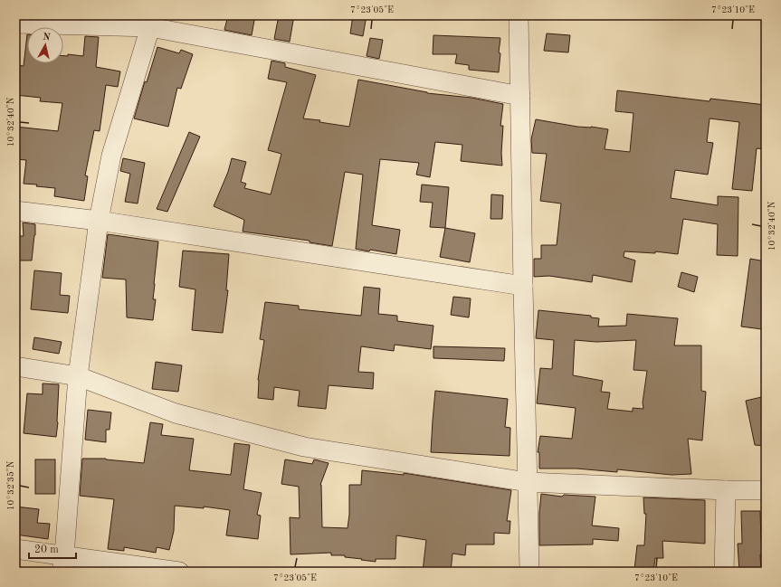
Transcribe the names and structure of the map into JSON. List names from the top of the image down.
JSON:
{
  "scale_bar": "20 m",
  "north": "top",
  "coordinates": [
    "7°23'05\"E",
    "7°23'10\"E",
    "10°32'40\"N",
    "10°32'35\"N"
  ]
}
